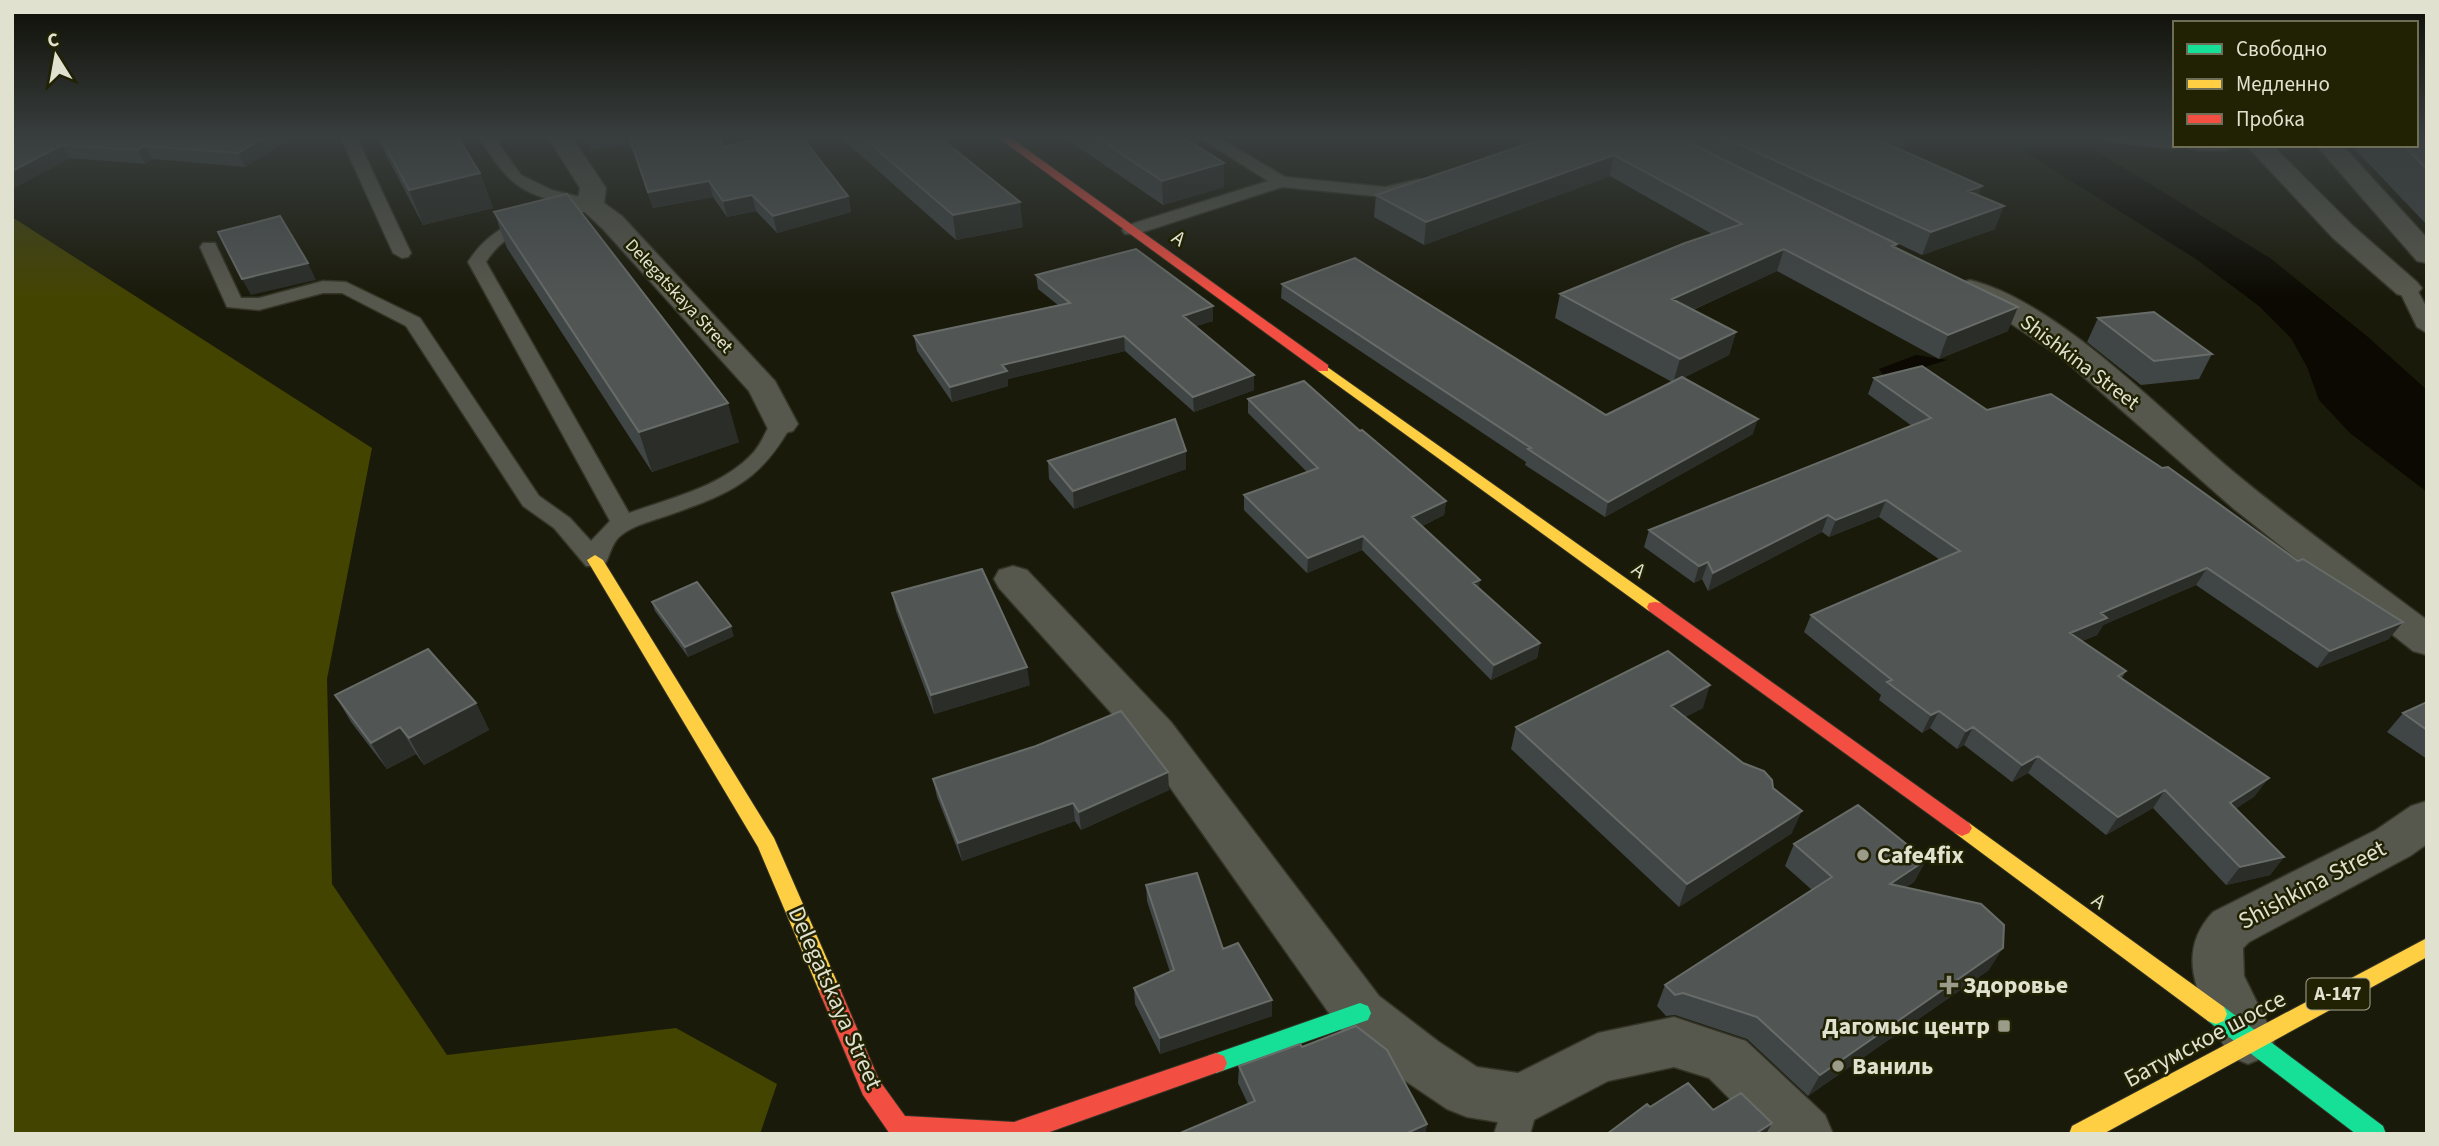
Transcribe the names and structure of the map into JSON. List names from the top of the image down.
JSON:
{
  "streets": {
    "main road": [
      "A",
      "Delegatskaya Street",
      "А-147",
      "Батумское шоссе"
    ],
    "street": ["Shishkina Street"]
  },
  "crossings": [
    ["A", "Shishkina Street"],
    ["A", "Батумское шоссе"],
    ["Shishkina Street", "Батумское шоссе"]
  ],
  "places": {
    "other": ["Cafe4fix", "Ваниль"],
    "health": ["Здоровье"],
    "transit": ["Дагомыс центр"]
  },
  "legend": ["Свободно", "Медленно", "Пробка"],
  "north": "top"
}
